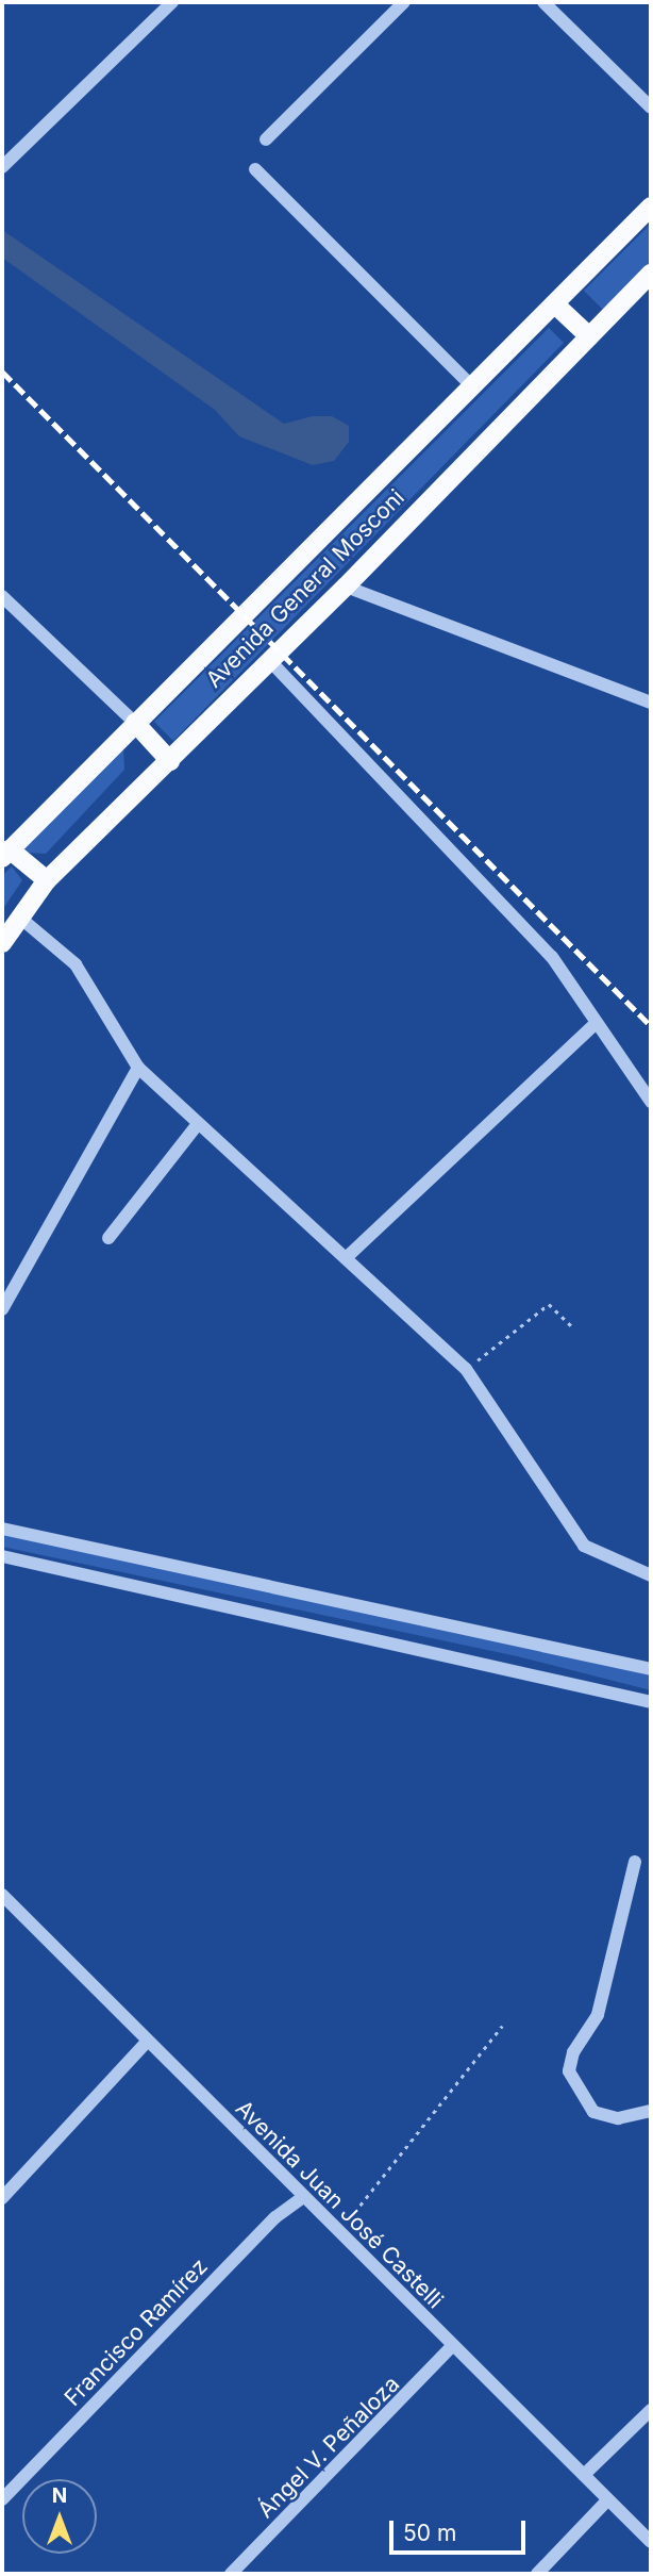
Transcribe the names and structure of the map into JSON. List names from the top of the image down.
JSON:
{
  "streets": {
    "main road": ["Avenida General Mosconi"],
    "street": ["Avenida Juan José Castelli", "Francisco Ramírez", "Ángel V. Peñaloza"]
  },
  "crossings": [
    ["Avenida Juan José Castelli", "Francisco Ramírez"],
    ["Avenida Juan José Castelli", "Ángel V. Peñaloza"]
  ],
  "scale_bar": "50 m",
  "north": "top"
}
